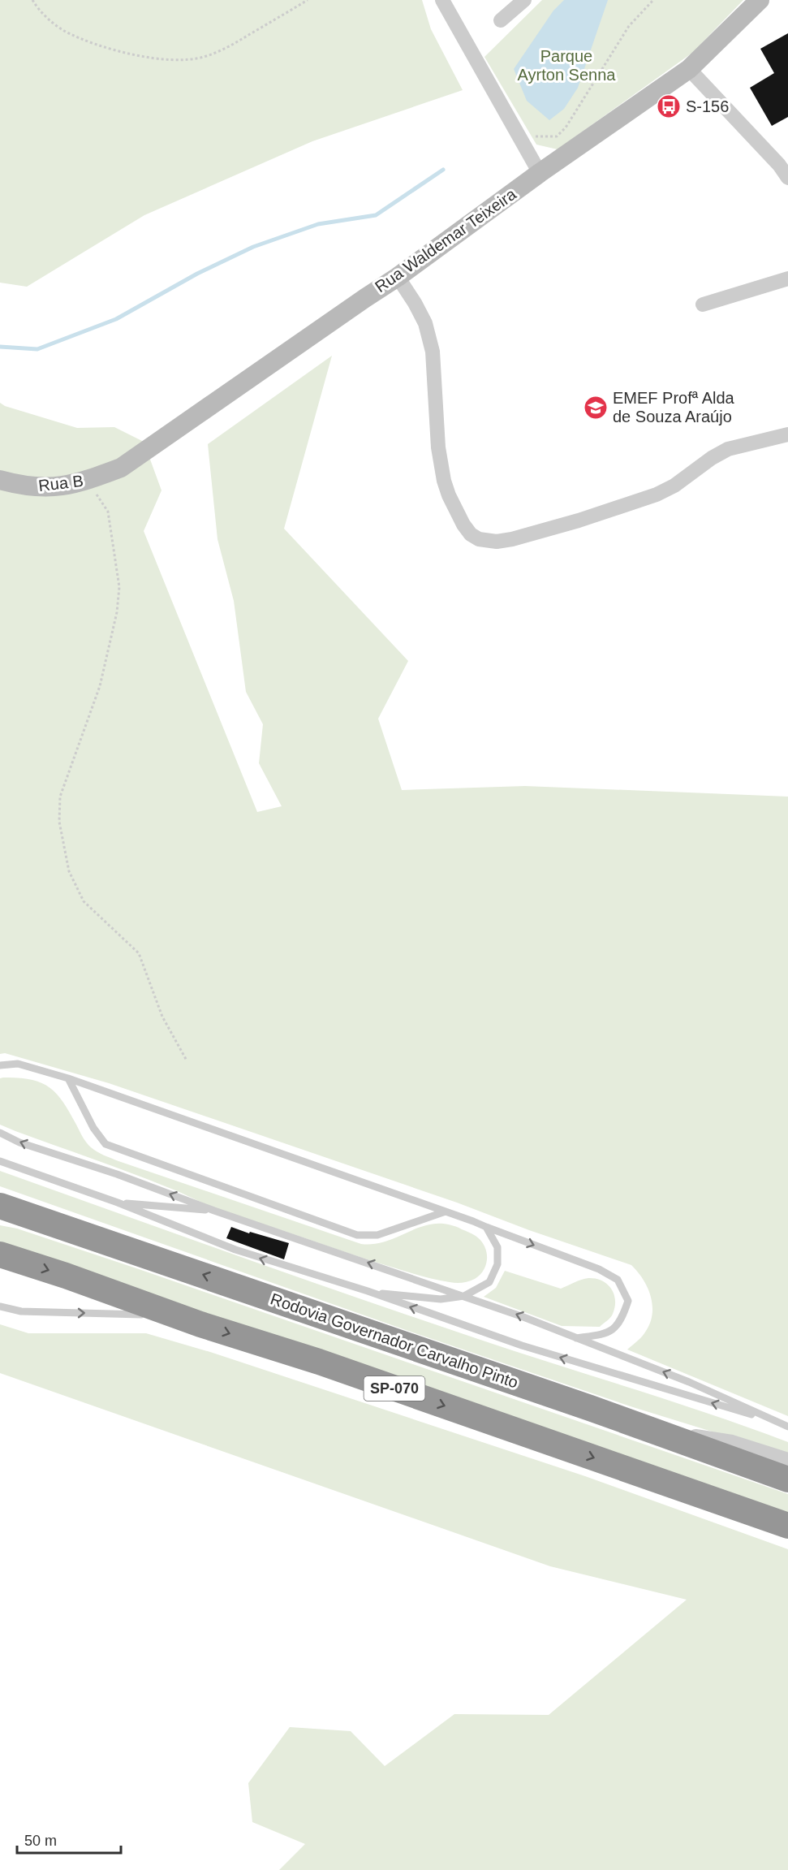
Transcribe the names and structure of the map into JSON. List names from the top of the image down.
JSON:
{
  "streets": {
    "highway": ["Rodovia Governador Carvalho Pinto", "SP-070"],
    "street": ["Rua Waldemar Teixeira", "Rua B"]
  },
  "crossings": [
    ["Rua Waldemar Teixeira", "Rua B"]
  ],
  "parks": ["Parque Ayrton Senna"],
  "places": {
    "bus stop": ["S-156"],
    "school or university": ["EMEF Profª Alda de Souza Araújo"]
  },
  "scale_bar": "50 m"
}
